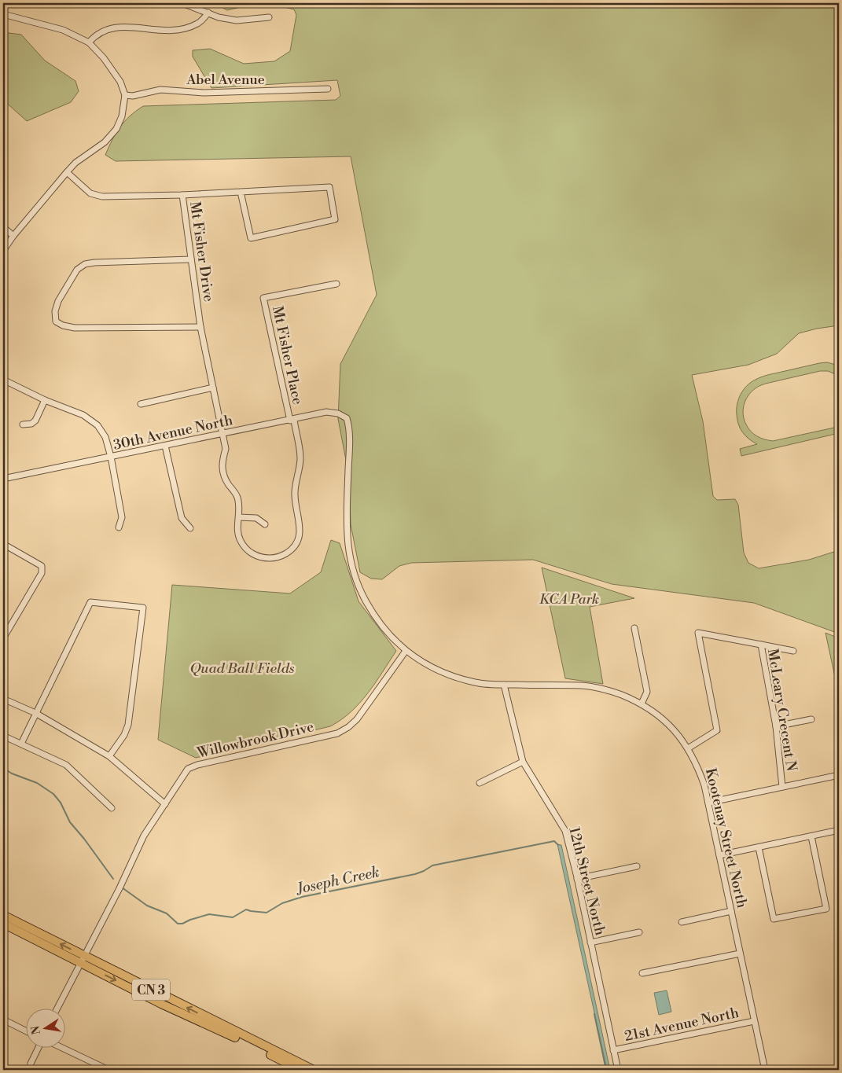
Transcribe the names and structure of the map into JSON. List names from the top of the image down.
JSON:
{
  "streets": {
    "highway": ["CN 3"],
    "street": [
      "Abel Avenue",
      "Mt Fisher Drive",
      "Mt Fisher Place",
      "30th Avenue North",
      "McLeary Crecent N",
      "Willowbrook Drive",
      "Kootenay Street North",
      "12th Street North",
      "21st Avenue North"
    ]
  },
  "crossings": [
    ["Mt Fisher Drive", "Mt Fisher Place"],
    ["Mt Fisher Drive", "30th Avenue North"],
    ["Mt Fisher Place", "30th Avenue North"],
    ["30th Avenue North", "Kootenay Street North"],
    ["McLeary Crecent N", "Kootenay Street North"],
    ["Willowbrook Drive", "Kootenay Street North"],
    ["Willowbrook Drive", "CN 3"],
    ["Kootenay Street North", "12th Street North"],
    ["Kootenay Street North", "21st Avenue North"],
    ["12th Street North", "21st Avenue North"]
  ],
  "water": ["Joseph Creek"],
  "parks": ["KCA Park", "Quad Ball Fields"],
  "north": "left"
}
